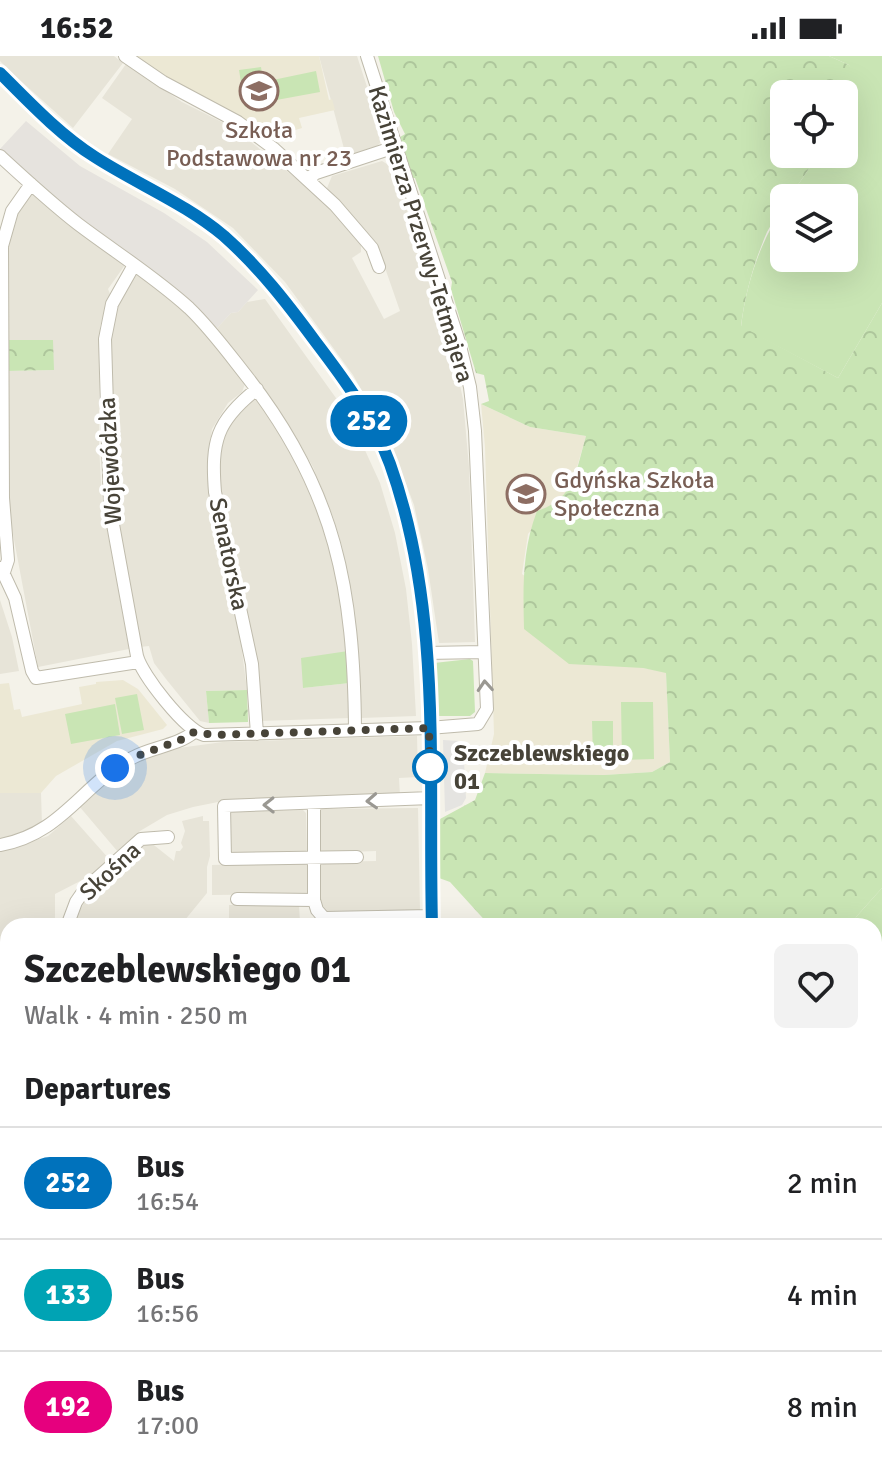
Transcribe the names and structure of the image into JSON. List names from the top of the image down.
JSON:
{
  "streets": {
    "street": [
      "Kazimierza Przerwy-Tetmajera",
      "Wojewódzka",
      "Senatorska",
      "Skośna"
    ]
  },
  "places": {
    "school or university": ["Szkoła Podstawowa nr 23", "Gdyńska Szkoła Społeczna"],
    "other": ["Szczeblewskiego 01"]
  },
  "lines": ["bus line 252"],
  "page": {
    "status": "16:52",
    "on_map": "252",
    "heading": [
      ["Szczeblewskiego 01", "Walk · 4 min · 250 m"],
      "Departures"
    ],
    "list": [
      {
        "mark": "252",
        "name": "Bus",
        "note": "16:54",
        "value": "2 min"
      },
      {
        "mark": "133",
        "name": "Bus",
        "note": "16:56",
        "value": "4 min"
      },
      {
        "mark": "192",
        "name": "Bus",
        "note": "17:00",
        "value": "8 min"
      }
    ]
  }
}
